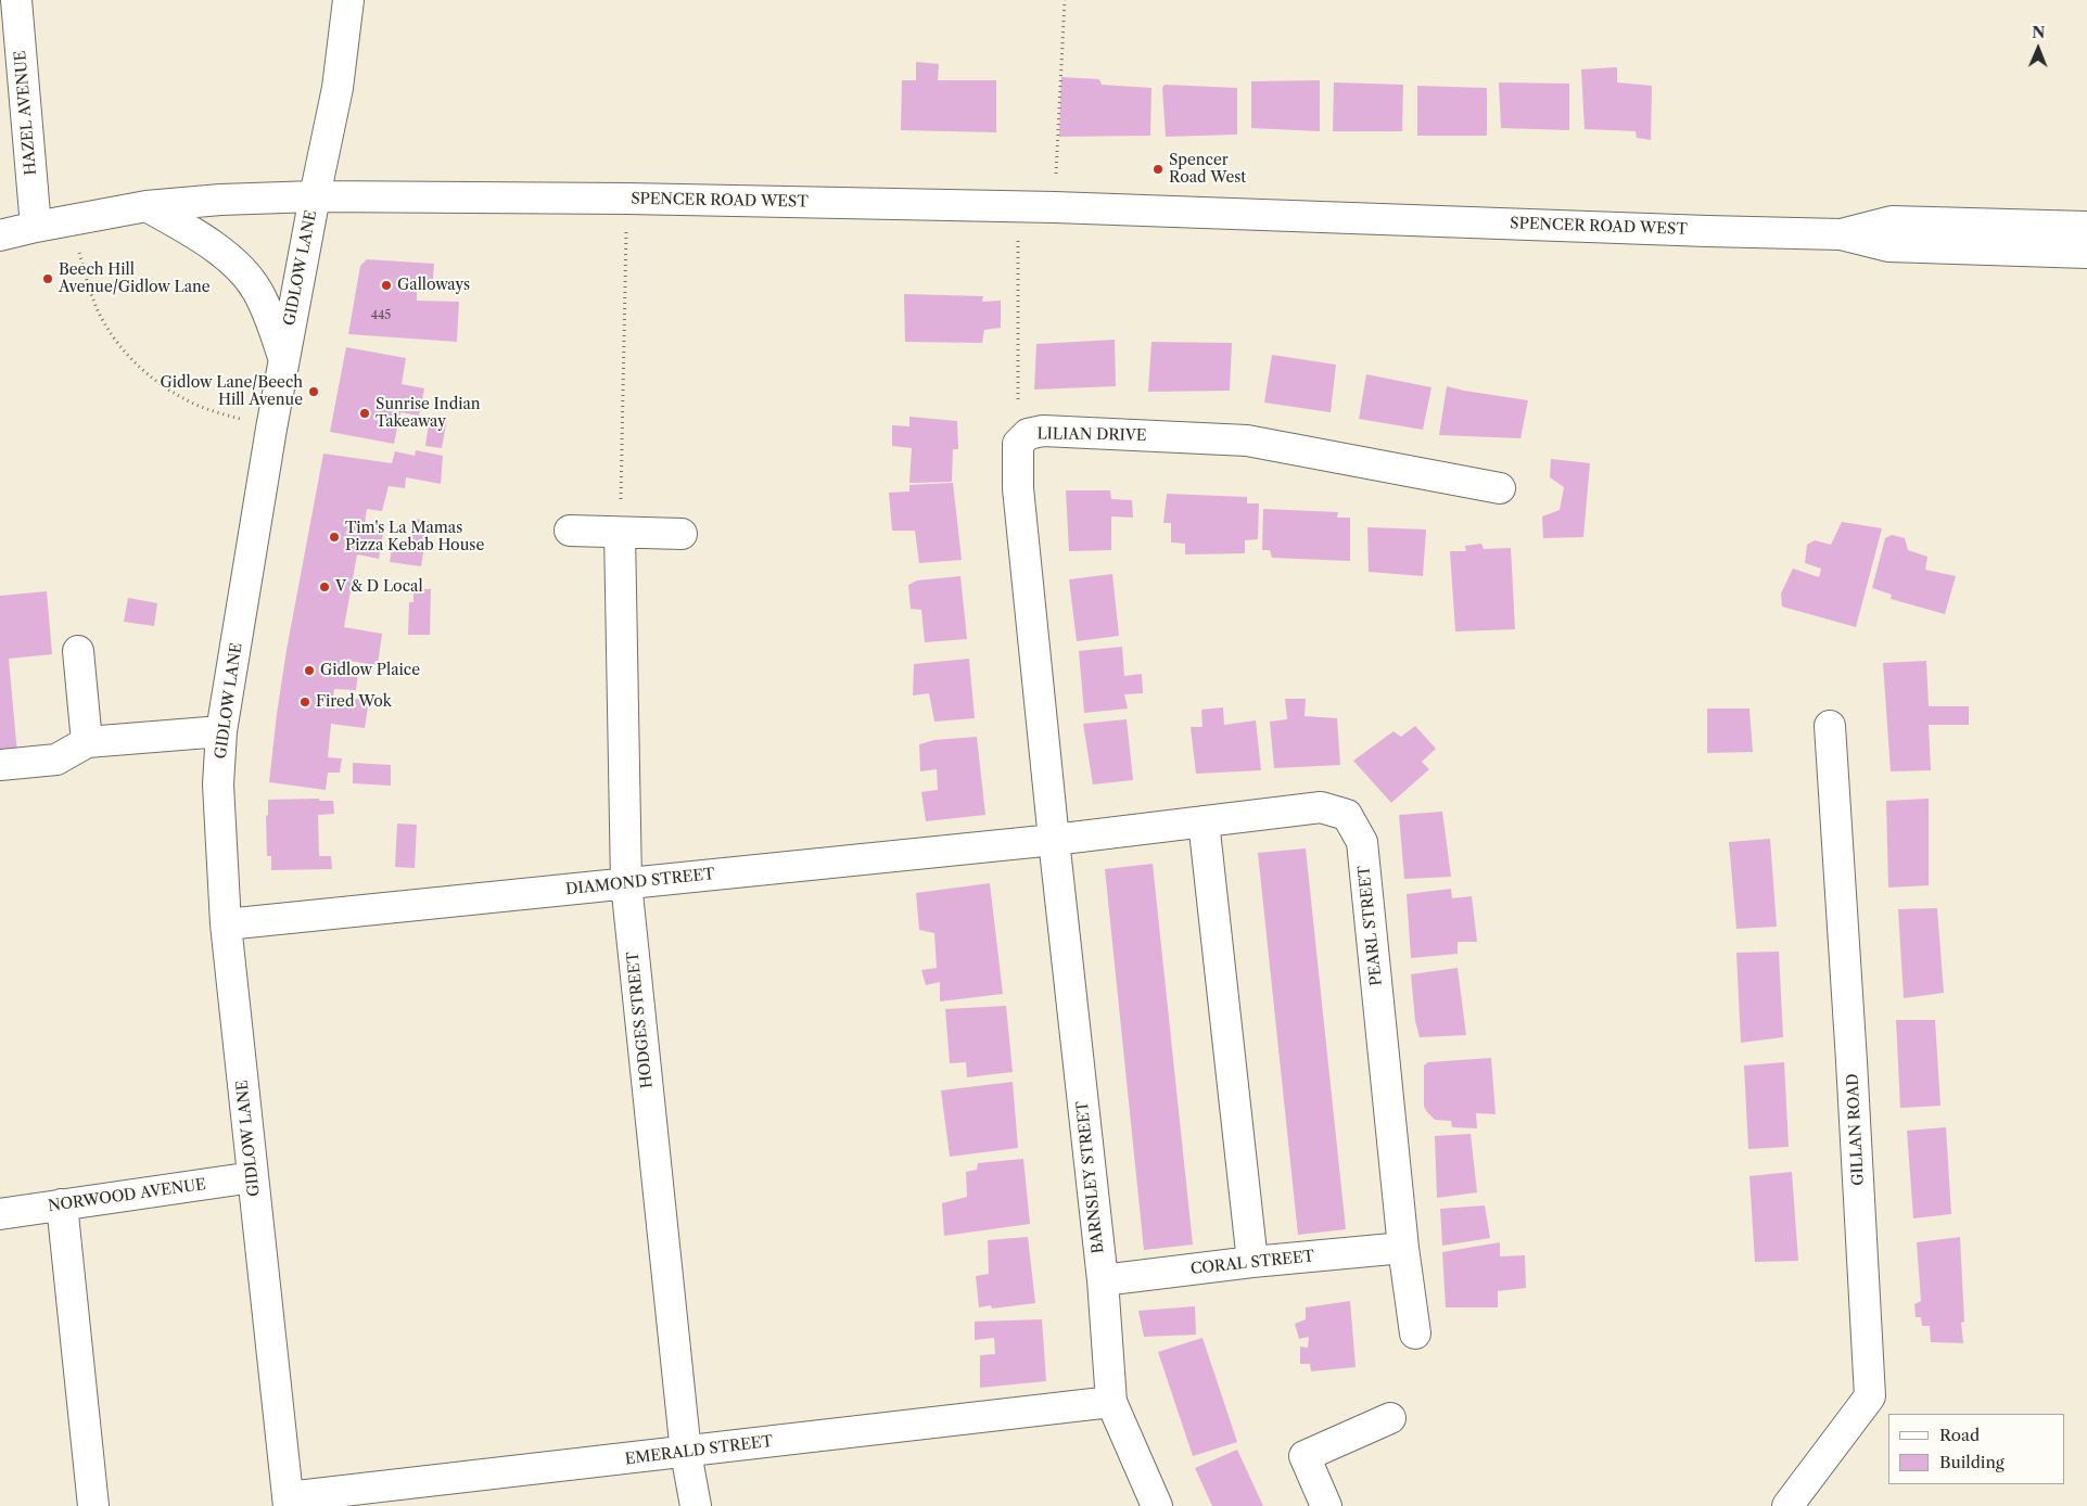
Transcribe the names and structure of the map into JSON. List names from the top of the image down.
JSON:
{
  "streets": {
    "street": [
      "HAZEL AVENUE",
      "SPENCER ROAD WEST",
      "GIDLOW LANE",
      "LILIAN DRIVE",
      "DIAMOND STREET",
      "PEARL STREET",
      "HODGES STREET",
      "GILLAN ROAD",
      "BARNSLEY STREET",
      "NORWOOD AVENUE",
      "CORAL STREET",
      "EMERALD STREET"
    ]
  },
  "crossings": [
    ["HAZEL AVENUE", "SPENCER ROAD WEST"],
    ["SPENCER ROAD WEST", "GIDLOW LANE"],
    ["GIDLOW LANE", "DIAMOND STREET"],
    ["GIDLOW LANE", "NORWOOD AVENUE"],
    ["GIDLOW LANE", "EMERALD STREET"],
    ["LILIAN DRIVE", "DIAMOND STREET"],
    ["LILIAN DRIVE", "PEARL STREET"],
    ["LILIAN DRIVE", "BARNSLEY STREET"],
    ["DIAMOND STREET", "PEARL STREET"],
    ["DIAMOND STREET", "HODGES STREET"],
    ["DIAMOND STREET", "BARNSLEY STREET"],
    ["PEARL STREET", "BARNSLEY STREET"],
    ["PEARL STREET", "CORAL STREET"],
    ["HODGES STREET", "EMERALD STREET"],
    ["BARNSLEY STREET", "CORAL STREET"],
    ["BARNSLEY STREET", "EMERALD STREET"]
  ],
  "places": [
    "Spencer Road West",
    "Beech Hill Avenue/Gidlow Lane",
    "Galloways",
    "Gidlow Lane/Beech Hill Avenue",
    "Sunrise Indian Takeaway",
    "Tim's La Mamas Pizza Kebab House",
    "V & D Local",
    "Gidlow Plaice",
    "Fired Wok"
  ],
  "house_numbers": ["445"],
  "legend": ["Road", "Building"],
  "north": "top"
}
